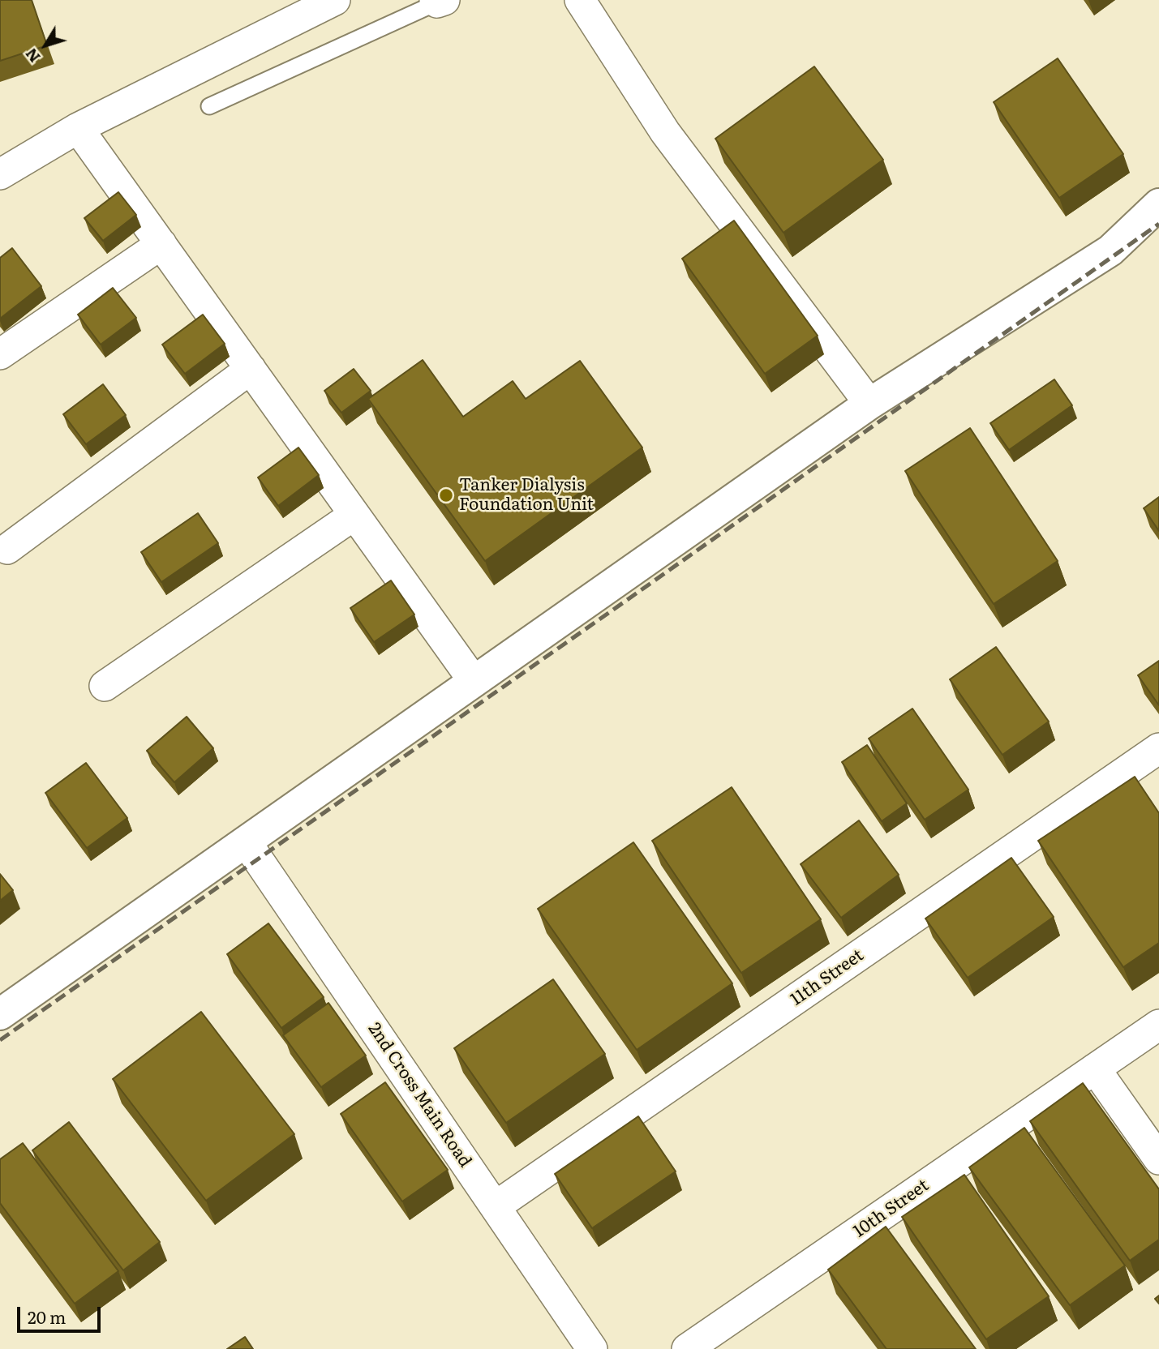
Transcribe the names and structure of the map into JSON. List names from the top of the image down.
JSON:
{
  "streets": {
    "street": ["11th Street", "2nd Cross Main Road", "10th Street"]
  },
  "crossings": [
    ["11th Street", "2nd Cross Main Road"]
  ],
  "places": ["Tanker Dialysis Foundation Unit"],
  "scale_bar": "20 m",
  "north": "bottom left"
}
